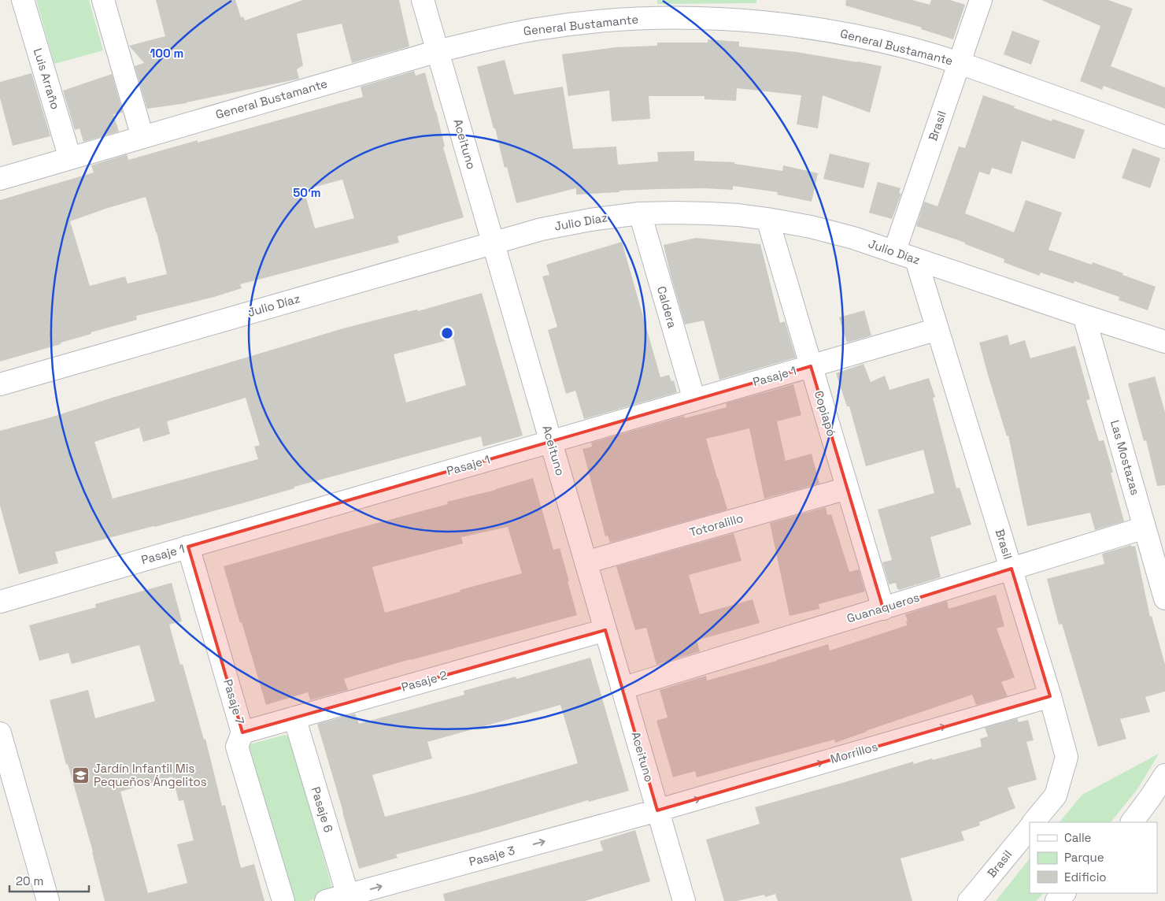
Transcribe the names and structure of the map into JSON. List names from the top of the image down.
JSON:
{
  "streets": {
    "street": [
      "General Bustamante",
      "Luis Arraño",
      "Brasil",
      "Aceituno",
      "Julio Díaz",
      "Caldera",
      "Pasaje 1",
      "Copiapó",
      "Las Mostazas",
      "Totoralillo",
      "Guanaqueros",
      "Pasaje 2",
      "Pasaje 7",
      "Morrillos",
      "Pasaje 6",
      "Pasaje 3"
    ]
  },
  "crossings": [
    ["General Bustamante", "Luis Arraño"],
    ["General Bustamante", "Brasil"],
    ["General Bustamante", "Aceituno"],
    ["Brasil", "Julio Díaz"],
    ["Brasil", "Pasaje 1"],
    ["Brasil", "Guanaqueros"],
    ["Brasil", "Morrillos"],
    ["Aceituno", "Julio Díaz"],
    ["Aceituno", "Pasaje 1"],
    ["Aceituno", "Totoralillo"],
    ["Aceituno", "Guanaqueros"],
    ["Aceituno", "Pasaje 2"],
    ["Aceituno", "Morrillos"],
    ["Aceituno", "Pasaje 3"],
    ["Julio Díaz", "Caldera"],
    ["Julio Díaz", "Copiapó"],
    ["Julio Díaz", "Las Mostazas"],
    ["Caldera", "Pasaje 1"],
    ["Pasaje 1", "Copiapó"],
    ["Pasaje 1", "Pasaje 7"],
    ["Copiapó", "Totoralillo"],
    ["Copiapó", "Guanaqueros"],
    ["Las Mostazas", "Guanaqueros"],
    ["Pasaje 2", "Pasaje 7"],
    ["Pasaje 2", "Pasaje 6"],
    ["Morrillos", "Pasaje 3"],
    ["Pasaje 6", "Pasaje 3"]
  ],
  "one_way": ["Morrillos", "Pasaje 3"],
  "places": {
    "school or university": ["Jardín Infantil Mis Pequeños Ángelitos"]
  },
  "legend": ["Calle", "Parque", "Edificio"],
  "scale_bar": "20 m",
  "rings": ["100 m", "50 m"]
}
